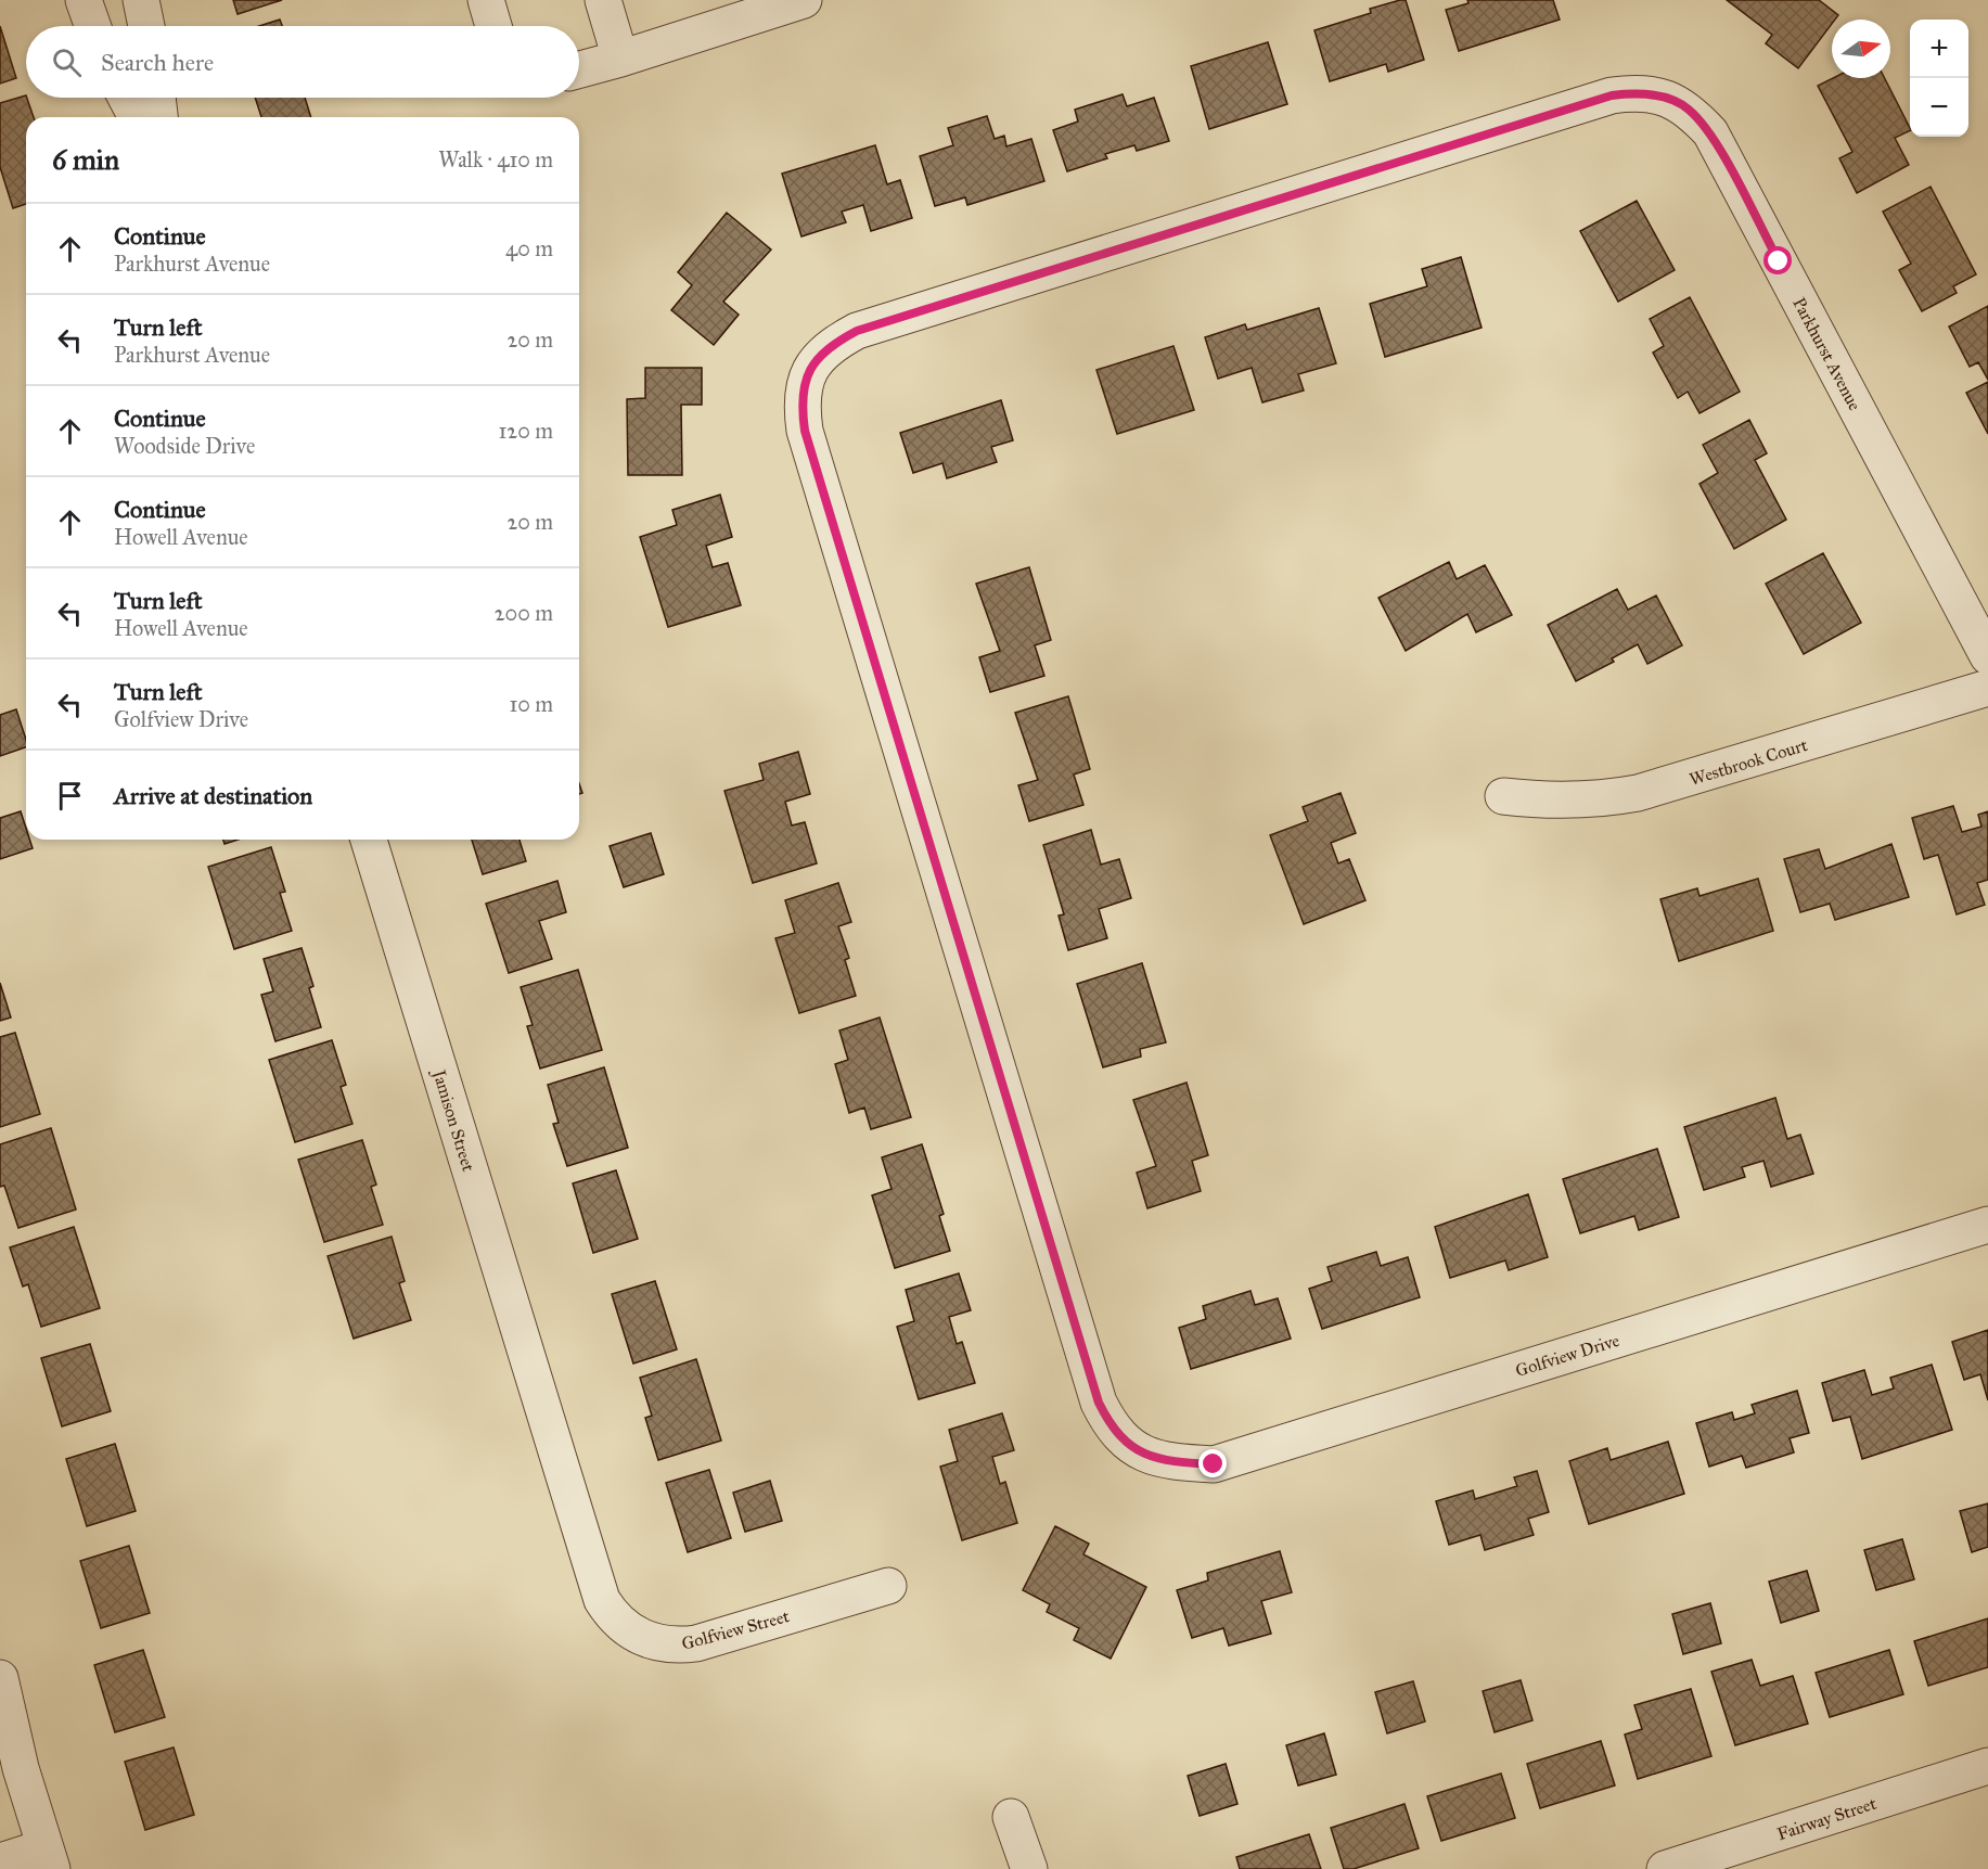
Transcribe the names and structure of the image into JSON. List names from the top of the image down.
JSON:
{
  "streets": {
    "street": [
      "Parkhurst Avenue",
      "Westbrook Court",
      "Jamison Street",
      "Golfview Drive",
      "Golfview Street",
      "Fairway Street"
    ]
  },
  "crossings": [
    ["Parkhurst Avenue", "Golfview Drive"],
    ["Jamison Street", "Golfview Street"]
  ],
  "north": "right",
  "page": {
    "map_buttons": ["+", "−"],
    "search": "Search here",
    "heading": ["6 min", "Walk · 410 m"],
    "list": [
      ["Continue", "Parkhurst Avenue", "40 m"],
      ["Turn left", "Parkhurst Avenue", "20 m"],
      ["Continue", "Woodside Drive", "120 m"],
      ["Continue", "Howell Avenue", "20 m"],
      ["Turn left", "Howell Avenue", "200 m"],
      ["Turn left", "Golfview Drive", "10 m"],
      "Arrive at destination"
    ]
  }
}
